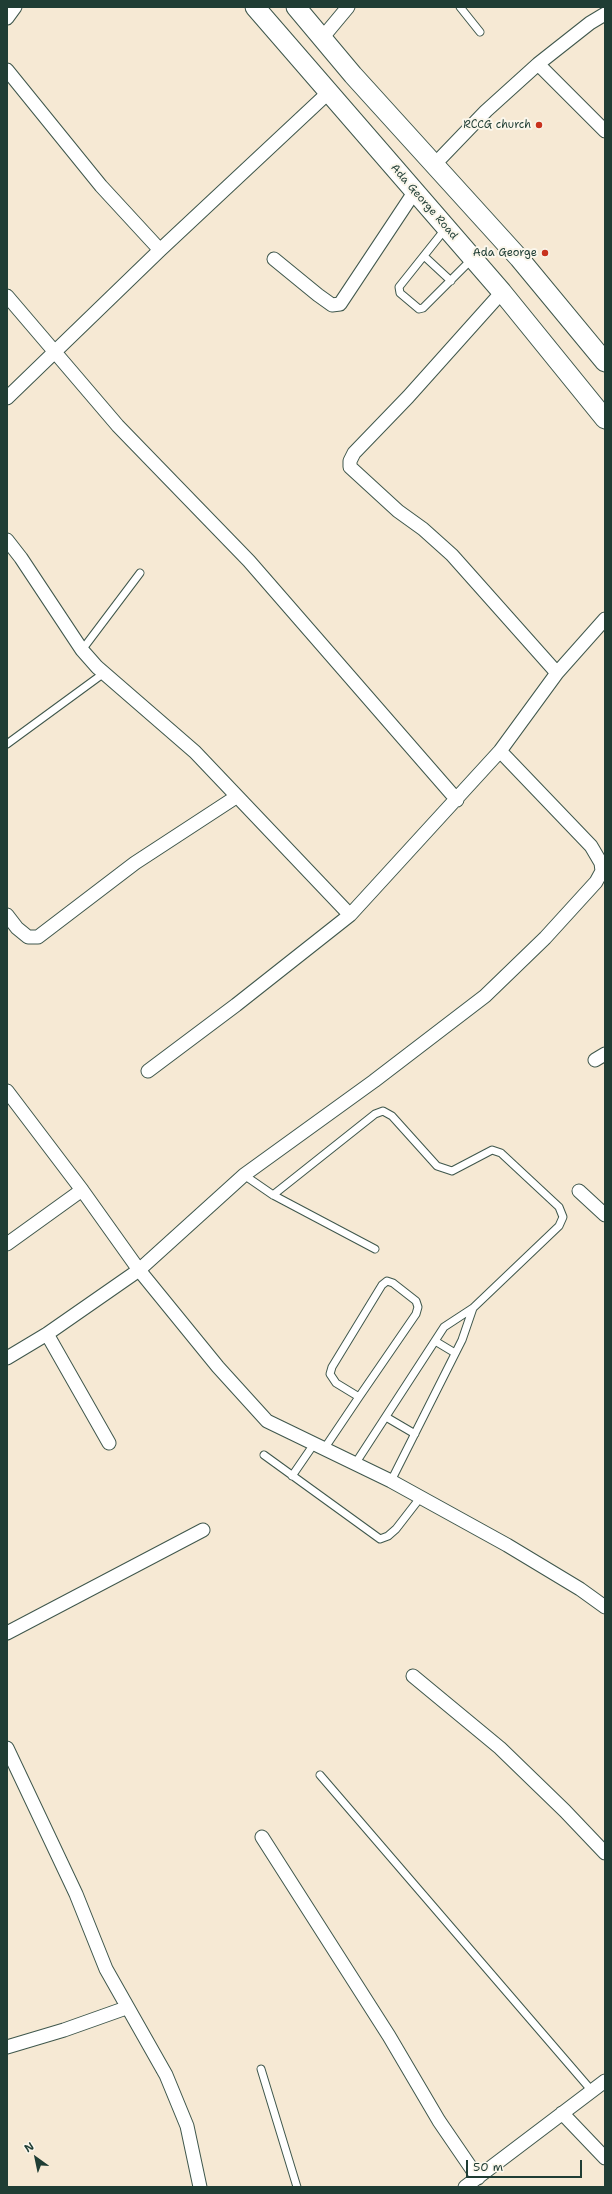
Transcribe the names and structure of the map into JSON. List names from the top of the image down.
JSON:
{
  "streets": {
    "main road": ["Ada George Road"]
  },
  "places": ["RCCG church", "Ada George"],
  "scale_bar": "50 m",
  "north": "top left"
}
